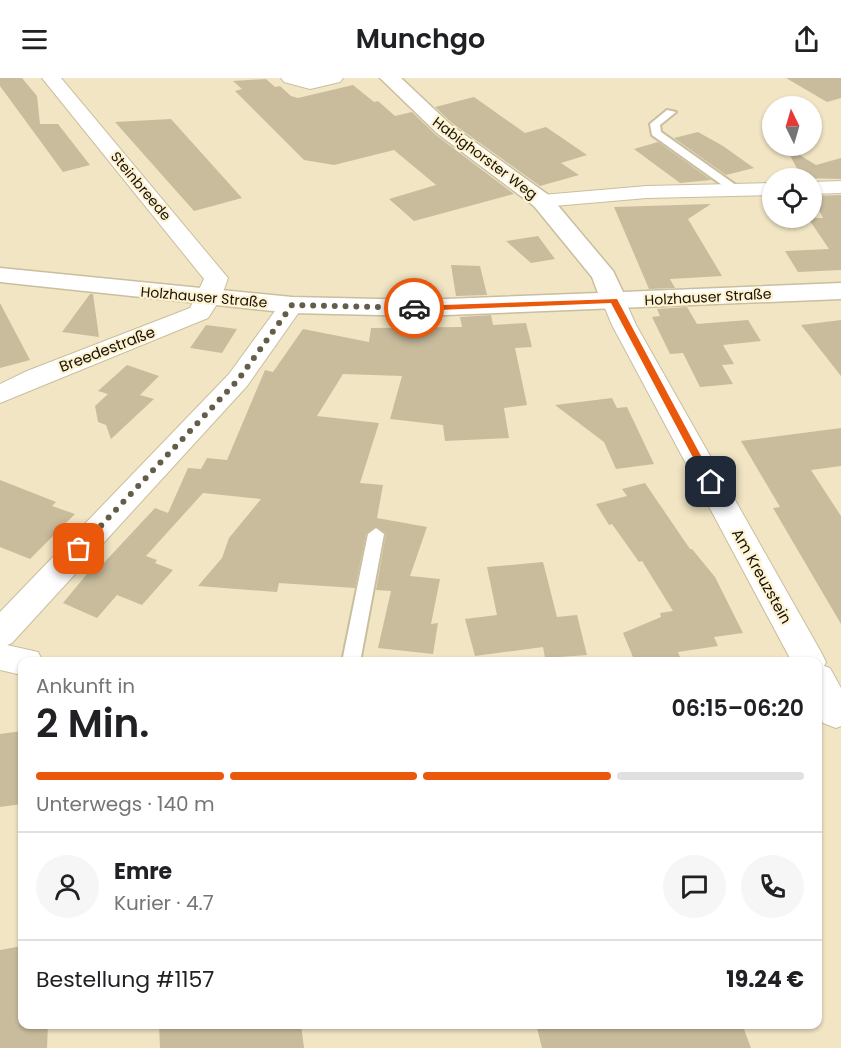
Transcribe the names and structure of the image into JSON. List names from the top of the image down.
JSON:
{
  "streets": {
    "street": [
      "Habighorster Weg",
      "Steinbreede",
      "Holzhauser Straße",
      "Breedestraße",
      "Am Kreuzstein"
    ]
  },
  "crossings": [
    ["Habighorster Weg", "Holzhauser Straße"],
    ["Habighorster Weg", "Am Kreuzstein"],
    ["Steinbreede", "Holzhauser Straße"],
    ["Steinbreede", "Breedestraße"],
    ["Holzhauser Straße", "Breedestraße"],
    ["Holzhauser Straße", "Am Kreuzstein"]
  ],
  "north": "top",
  "page": {
    "header": "Munchgo",
    "heading": ["2 Min.", "Ankunft in", "06:15–06:20"],
    "panel": [
      "Emre",
      "Kurier · 4.7",
      "Bestellung #1157",
      "19.24 €"
    ],
    "bar": "Unterwegs · 140 m"
  }
}
